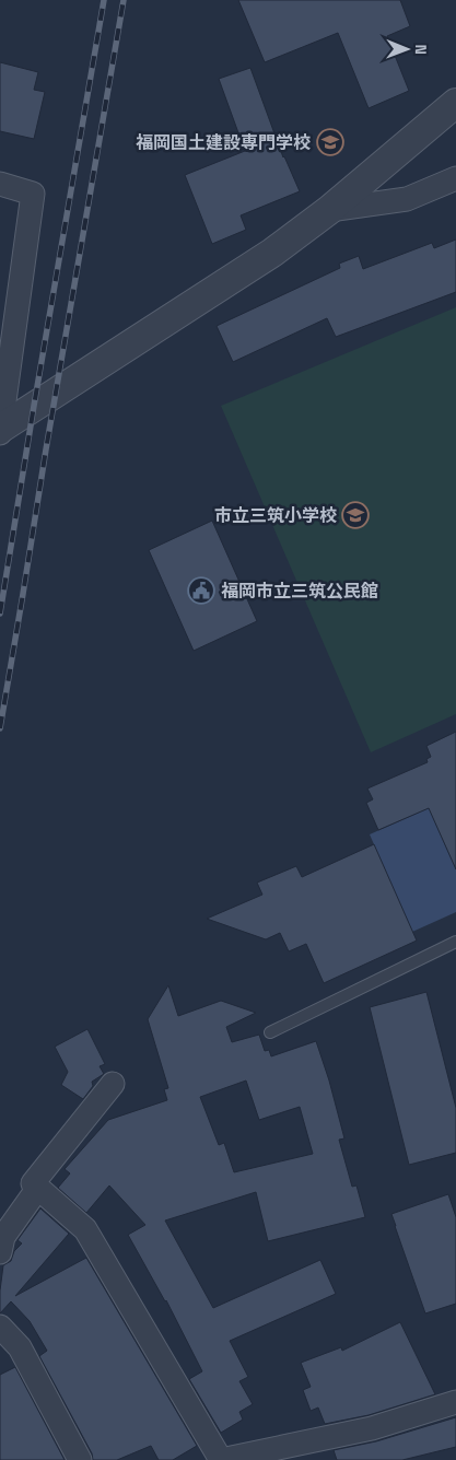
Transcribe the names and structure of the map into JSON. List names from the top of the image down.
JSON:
{
  "places": {
    "school or university": ["福岡国土建設専門学校", "市立三筑小学校"],
    "public building": ["福岡市立三筑公民館"]
  },
  "north": "right"
}
